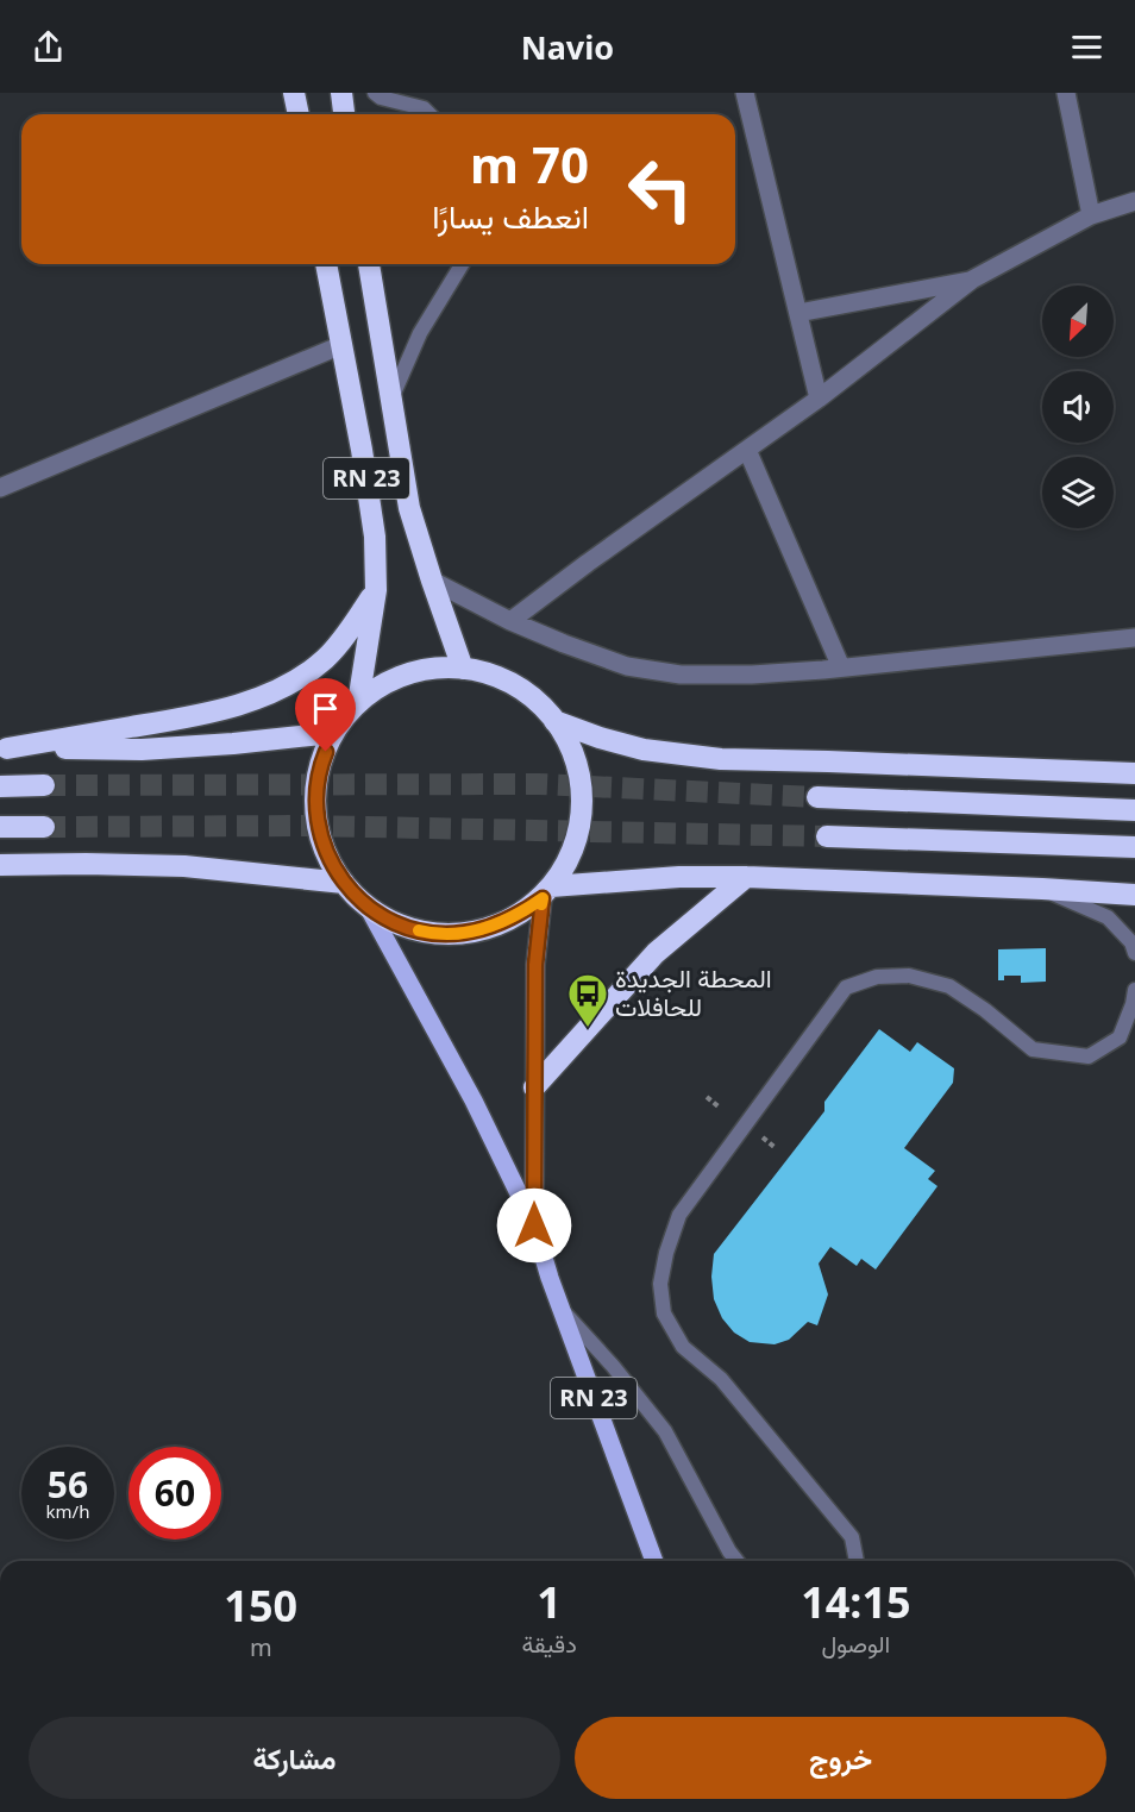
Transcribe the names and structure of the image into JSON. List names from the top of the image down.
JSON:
{
  "streets": {
    "highway": ["RN 23"]
  },
  "places": {
    "bus stop": ["المحطة الجديدة للحافلات"]
  },
  "north": "bottom left",
  "page": {
    "header": "Navio",
    "turn": ["70 m", "انعطف يسارًا"],
    "speed": "56 km/h",
    "limit": "60",
    "eta": [
      "14:15",
      "الوصول",
      "1",
      "دقيقة",
      "150",
      "m"
    ],
    "buttons": ["خروج", "مشاركة"]
  }
}
